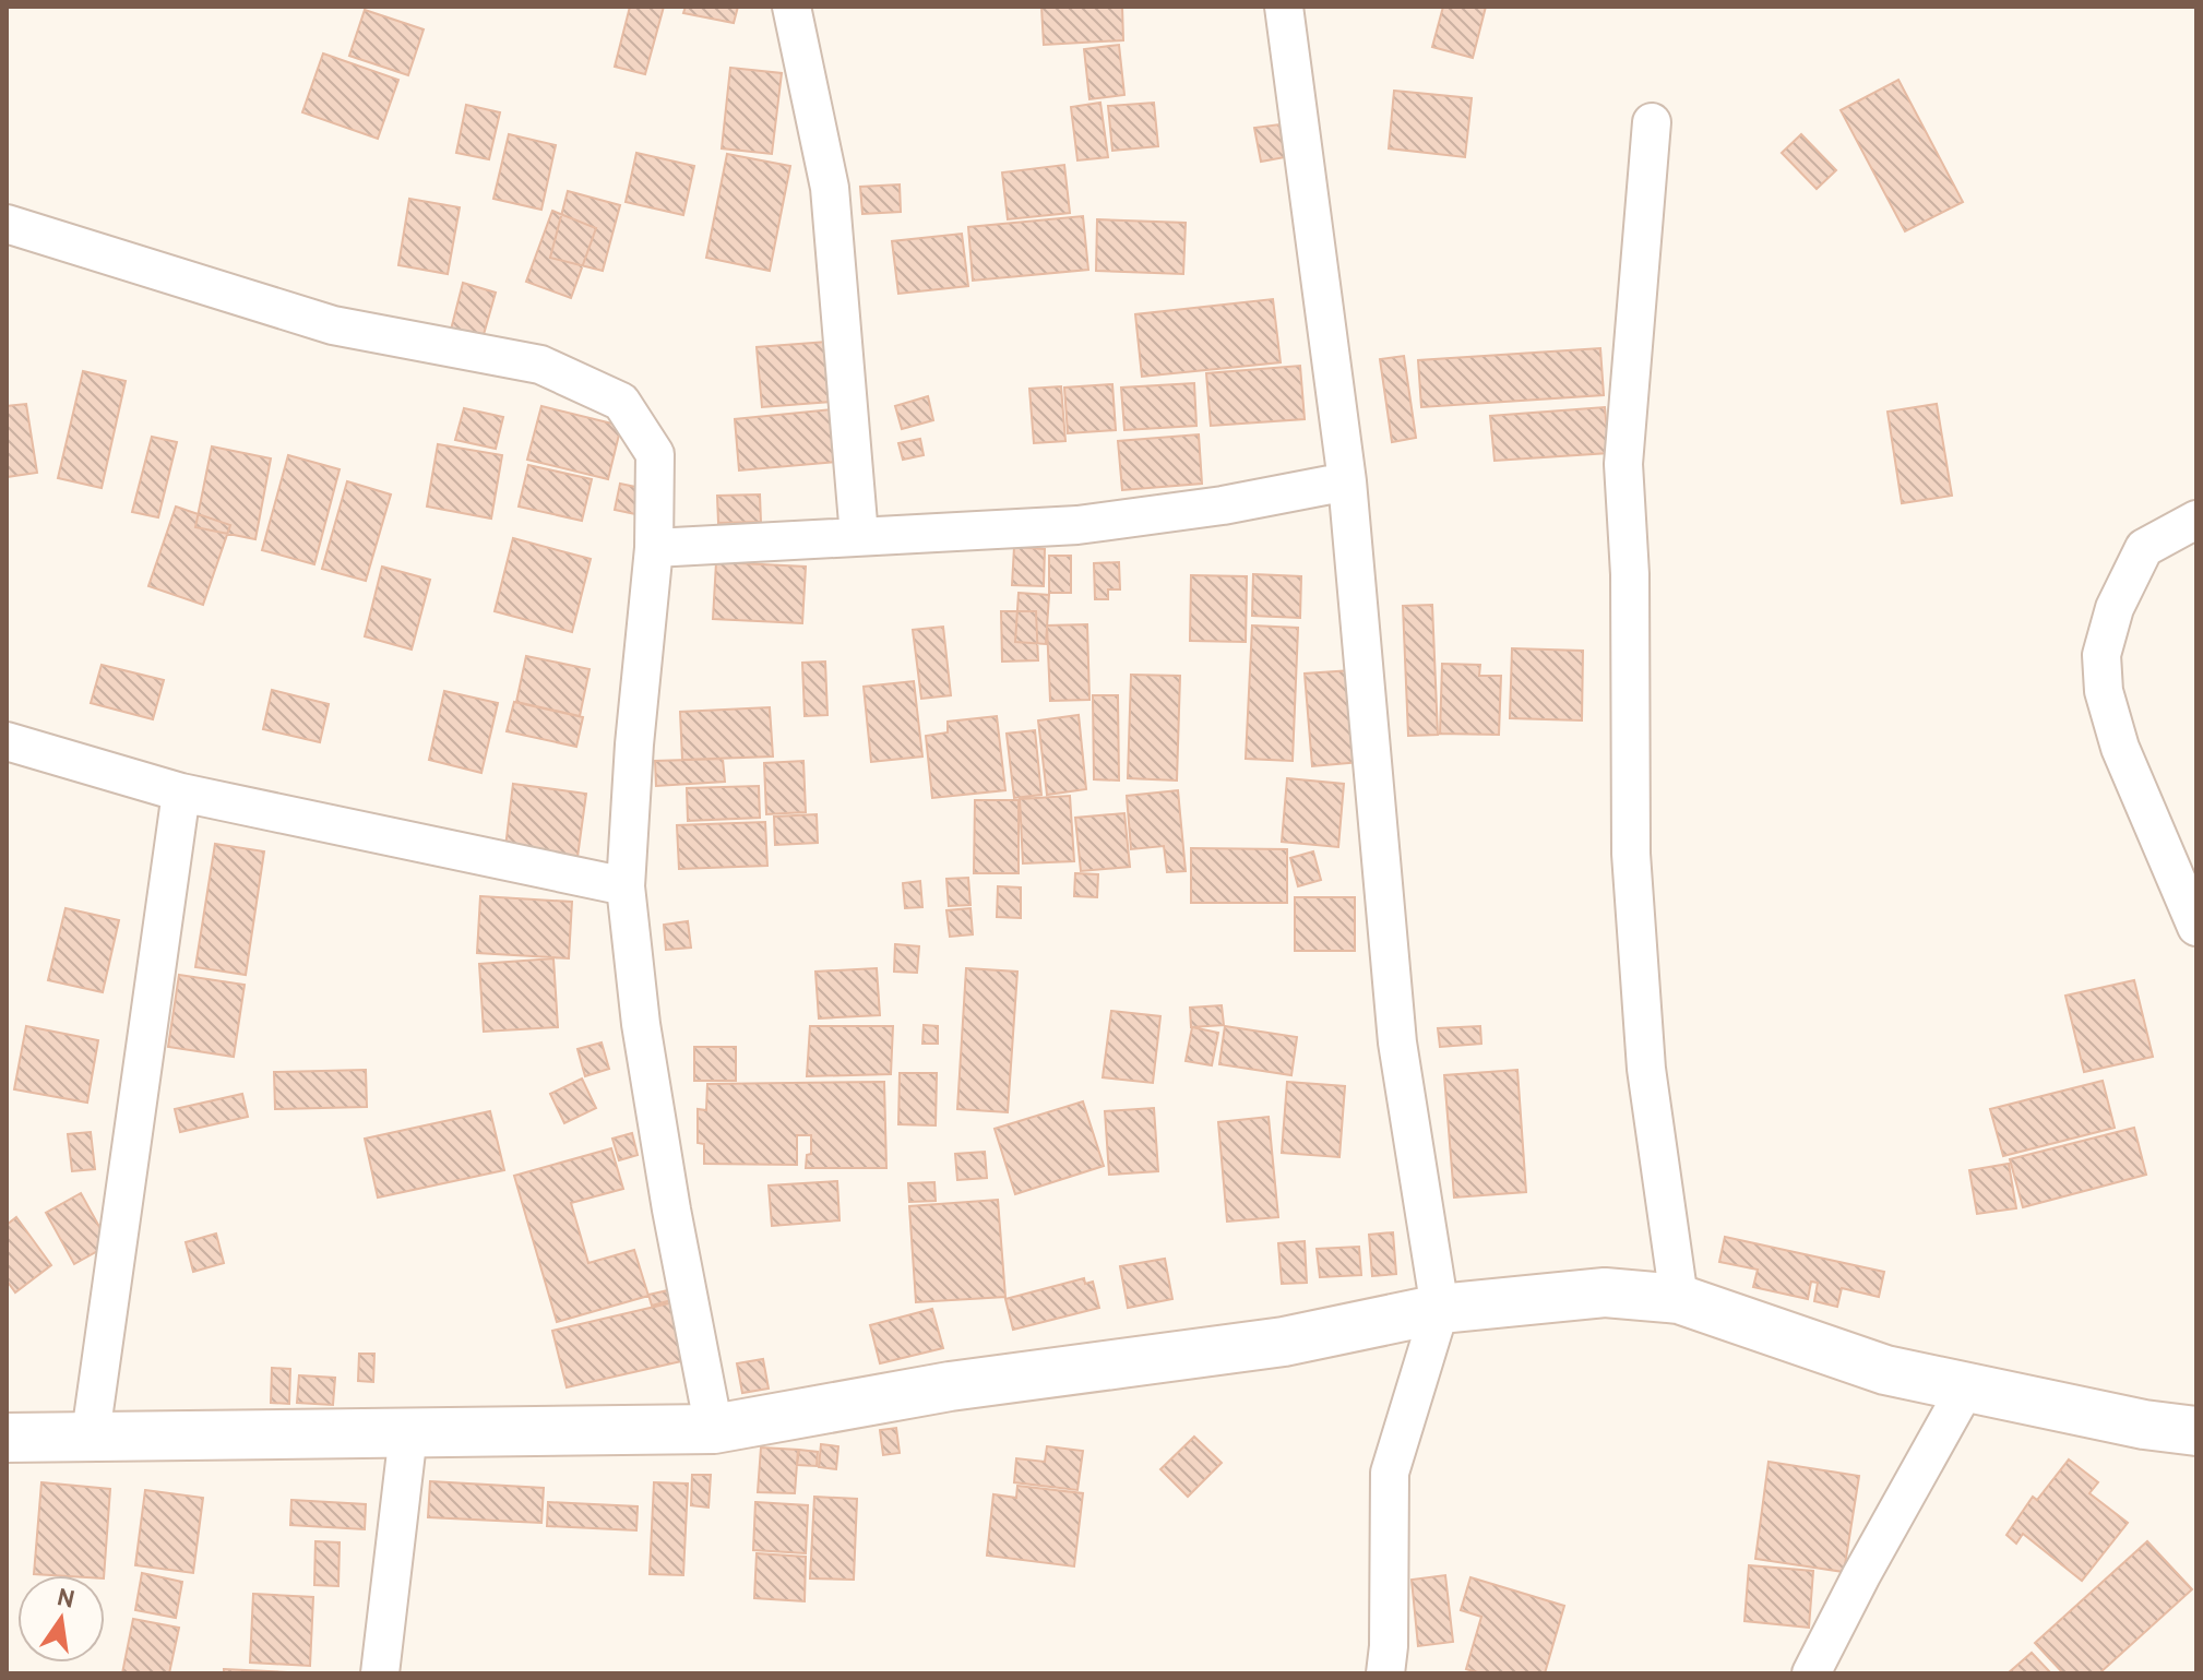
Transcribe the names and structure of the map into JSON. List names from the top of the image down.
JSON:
{
  "north": "top"
}
